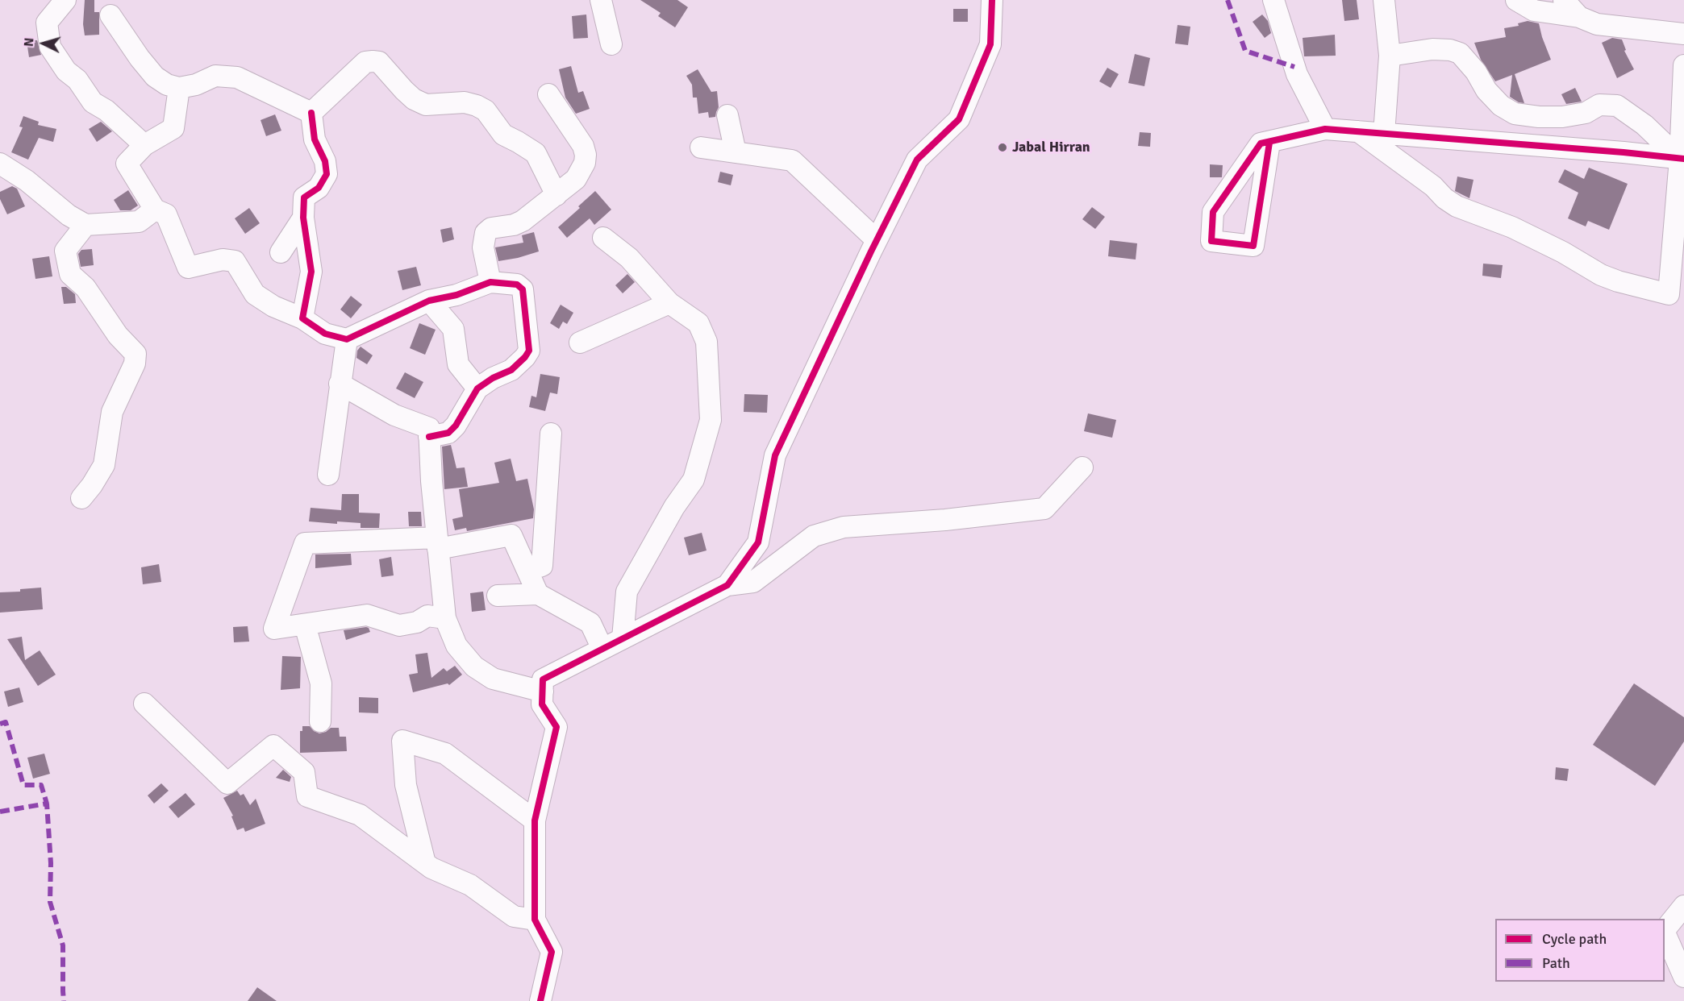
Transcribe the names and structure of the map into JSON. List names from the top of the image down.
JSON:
{
  "places": ["Jabal Hirran"],
  "legend": ["Cycle path", "Path"],
  "north": "left"
}
